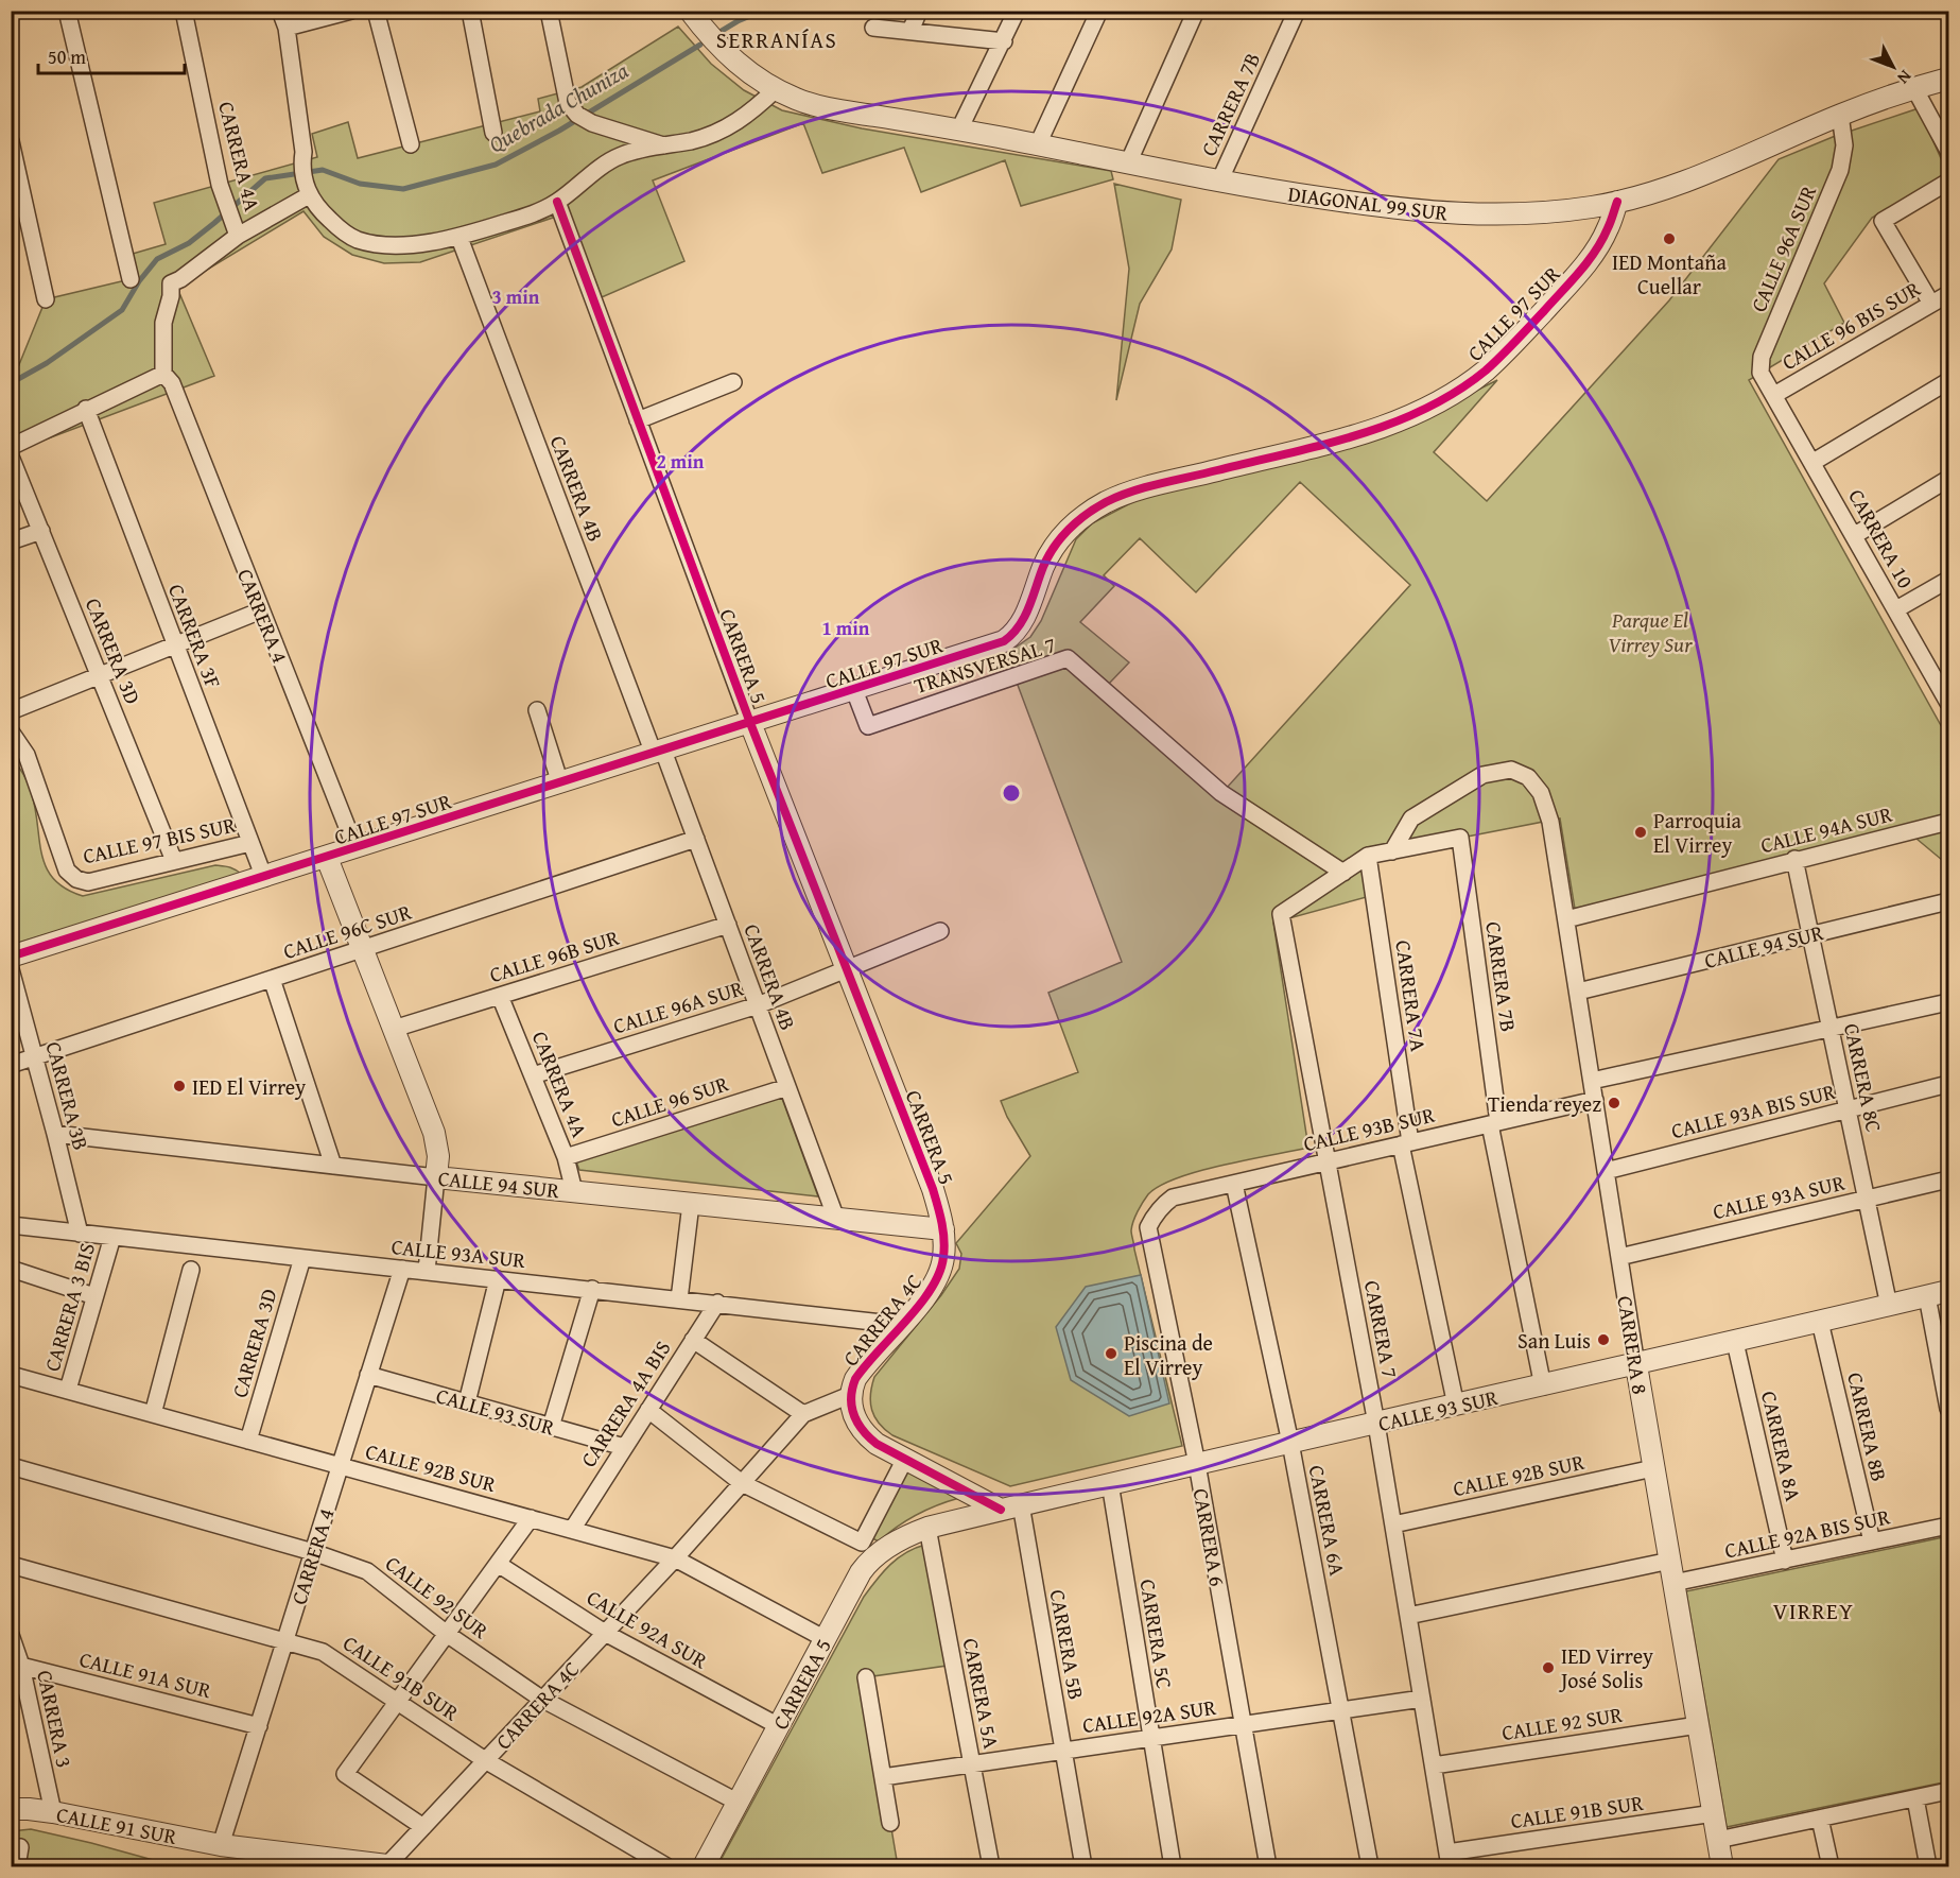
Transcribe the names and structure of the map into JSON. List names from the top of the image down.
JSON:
{
  "streets": {
    "street": [
      "CARRERA 7B",
      "CARRERA 4A",
      "DIAGONAL 99 SUR",
      "CALLE 96A SUR",
      "CALLE 97 SUR",
      "CALLE 96 BIS SUR",
      "CARRERA 4B",
      "CARRERA 10",
      "CARRERA 4",
      "CARRERA 3F",
      "CARRERA 3D",
      "CARRERA 5",
      "TRANSVERSAL 7",
      "CALLE 94A SUR",
      "CALLE 97 BIS SUR",
      "CALLE 96C SUR",
      "CALLE 94 SUR",
      "CALLE 96B SUR",
      "CARRERA 7A",
      "CARRERA 8C",
      "CARRERA 3B",
      "CALLE 96 SUR",
      "CALLE 93A BIS SUR",
      "CALLE 93B SUR",
      "CALLE 93A SUR",
      "CARRERA 3 BIS",
      "CARRERA 4C",
      "CARRERA 7",
      "CARRERA 8",
      "CARRERA 4A BIS",
      "CALLE 93 SUR",
      "CARRERA 8B",
      "CARRERA 8A",
      "CALLE 92B SUR",
      "CARRERA 6A",
      "CALLE 92A BIS SUR",
      "CARRERA 6",
      "CALLE 92 SUR",
      "CALLE 92A SUR",
      "CARRERA 5C",
      "CARRERA 5B",
      "CALLE 91A SUR",
      "CALLE 91B SUR",
      "CARRERA 5A",
      "CARRERA 3",
      "CALLE 91 SUR"
    ]
  },
  "crossings": [
    ["CARRERA 7B", "DIAGONAL 99 SUR"],
    ["CARRERA 7B", "CALLE 93B SUR"],
    ["CARRERA 7B", "CARRERA 8"],
    ["CARRERA 7B", "CALLE 93 SUR"],
    ["CARRERA 4A", "CALLE 96A SUR"],
    ["CARRERA 4A", "CALLE 94 SUR"],
    ["CARRERA 4A", "CALLE 96B SUR"],
    ["CARRERA 4A", "CALLE 96 SUR"],
    ["DIAGONAL 99 SUR", "CALLE 96A SUR"],
    ["DIAGONAL 99 SUR", "CALLE 97 SUR"],
    ["CALLE 96A SUR", "CALLE 96 BIS SUR"],
    ["CALLE 96A SUR", "CARRERA 4B"],
    ["CALLE 96A SUR", "CARRERA 10"],
    ["CALLE 96A SUR", "CARRERA 5"],
    ["CALLE 97 SUR", "CARRERA 4B"],
    ["CALLE 97 SUR", "CARRERA 4"],
    ["CALLE 97 SUR", "CARRERA 3F"],
    ["CALLE 97 SUR", "CARRERA 5"],
    ["CALLE 97 SUR", "TRANSVERSAL 7"],
    ["CALLE 96 BIS SUR", "CARRERA 10"],
    ["CARRERA 4B", "CALLE 96C SUR"],
    ["CARRERA 4B", "CALLE 94 SUR"],
    ["CARRERA 4B", "CALLE 96B SUR"],
    ["CARRERA 4B", "CALLE 96 SUR"],
    ["CARRERA 4", "CALLE 93A SUR"],
    ["CARRERA 4", "CALLE 93 SUR"],
    ["CARRERA 4", "CALLE 92B SUR"],
    ["CARRERA 4", "CALLE 92 SUR"],
    ["CARRERA 4", "CALLE 91A SUR"],
    ["CARRERA 4", "CALLE 91B SUR"],
    ["CARRERA 4", "CALLE 91 SUR"],
    ["CARRERA 3F", "CALLE 97 BIS SUR"],
    ["CARRERA 3D", "CALLE 97 BIS SUR"],
    ["CARRERA 3D", "CALLE 93A SUR"],
    ["CARRERA 3D", "CALLE 92B SUR"],
    ["CARRERA 5", "CALLE 94 SUR"],
    ["CARRERA 5", "CARRERA 4C"],
    ["CARRERA 5", "CALLE 93 SUR"],
    ["CARRERA 5", "CALLE 92B SUR"],
    ["CARRERA 5", "CALLE 92 SUR"],
    ["CARRERA 5", "CALLE 92A SUR"],
    ["CARRERA 5", "CARRERA 5A"],
    ["TRANSVERSAL 7", "CARRERA 7"],
    ["CALLE 94A SUR", "CARRERA 8C"],
    ["CALLE 94A SUR", "CARRERA 8"],
    ["CALLE 96C SUR", "CARRERA 3B"],
    ["CALLE 94 SUR", "CARRERA 8C"],
    ["CALLE 94 SUR", "CARRERA 3B"],
    ["CALLE 94 SUR", "CARRERA 4C"],
    ["CALLE 94 SUR", "CARRERA 8"],
    ["CARRERA 7A", "CALLE 93B SUR"],
    ["CARRERA 7A", "CALLE 93 SUR"],
    ["CARRERA 8C", "CALLE 93A BIS SUR"],
    ["CARRERA 8C", "CALLE 93A SUR"],
    ["CARRERA 8C", "CALLE 93 SUR"],
    ["CARRERA 3B", "CALLE 93A SUR"],
    ["CALLE 93A BIS SUR", "CARRERA 8"],
    ["CALLE 93B SUR", "CARRERA 7"],
    ["CALLE 93B SUR", "CARRERA 8"],
    ["CALLE 93B SUR", "CARRERA 6A"],
    ["CALLE 93B SUR", "CARRERA 6"],
    ["CALLE 93A SUR", "CARRERA 3 BIS"],
    ["CALLE 93A SUR", "CARRERA 4C"],
    ["CALLE 93A SUR", "CARRERA 8"],
    ["CALLE 93A SUR", "CARRERA 4A BIS"],
    ["CARRERA 3 BIS", "CALLE 92B SUR"],
    ["CARRERA 4C", "CALLE 92B SUR"],
    ["CARRERA 4C", "CALLE 92 SUR"],
    ["CARRERA 4C", "CALLE 92A SUR"],
    ["CARRERA 4C", "CALLE 91B SUR"],
    ["CARRERA 4C", "CALLE 91 SUR"],
    ["CARRERA 7", "CALLE 93 SUR"],
    ["CARRERA 7", "CALLE 92B SUR"],
    ["CARRERA 7", "CALLE 92 SUR"],
    ["CARRERA 7", "CALLE 92A SUR"],
    ["CARRERA 7", "CALLE 91B SUR"],
    ["CARRERA 8", "CALLE 93 SUR"],
    ["CARRERA 8", "CALLE 92B SUR"],
    ["CARRERA 8", "CALLE 92A BIS SUR"],
    ["CARRERA 8", "CALLE 92 SUR"],
    ["CARRERA 8", "CALLE 91B SUR"],
    ["CARRERA 4A BIS", "CALLE 93 SUR"],
    ["CARRERA 4A BIS", "CALLE 92B SUR"],
    ["CALLE 93 SUR", "CARRERA 8B"],
    ["CALLE 93 SUR", "CARRERA 8A"],
    ["CALLE 93 SUR", "CARRERA 6A"],
    ["CALLE 93 SUR", "CARRERA 6"],
    ["CALLE 93 SUR", "CARRERA 5C"],
    ["CALLE 93 SUR", "CARRERA 5B"],
    ["CALLE 93 SUR", "CARRERA 5A"],
    ["CARRERA 8B", "CALLE 92A BIS SUR"],
    ["CARRERA 8A", "CALLE 92A BIS SUR"],
    ["CARRERA 6A", "CALLE 92A SUR"],
    ["CARRERA 6", "CALLE 92A SUR"],
    ["CALLE 92A SUR", "CARRERA 5C"],
    ["CALLE 92A SUR", "CARRERA 5B"],
    ["CALLE 92A SUR", "CARRERA 5A"],
    ["CALLE 91A SUR", "CARRERA 3"],
    ["CARRERA 3", "CALLE 91 SUR"]
  ],
  "districts": ["SERRANÍAS", "VIRREY"],
  "water": ["Quebrada Chuniza"],
  "parks": ["Parque El Virrey Sur"],
  "places": [
    "IED Montaña Cuellar",
    "Parroquia El Virrey",
    "IED El Virrey",
    "Tienda reyez",
    "San Luis",
    "Piscina de El Virrey",
    "IED Virrey José Solis"
  ],
  "scale_bar": "50 m",
  "north": "bottom right",
  "rings": ["3 min", "2 min", "1 min"]
}
